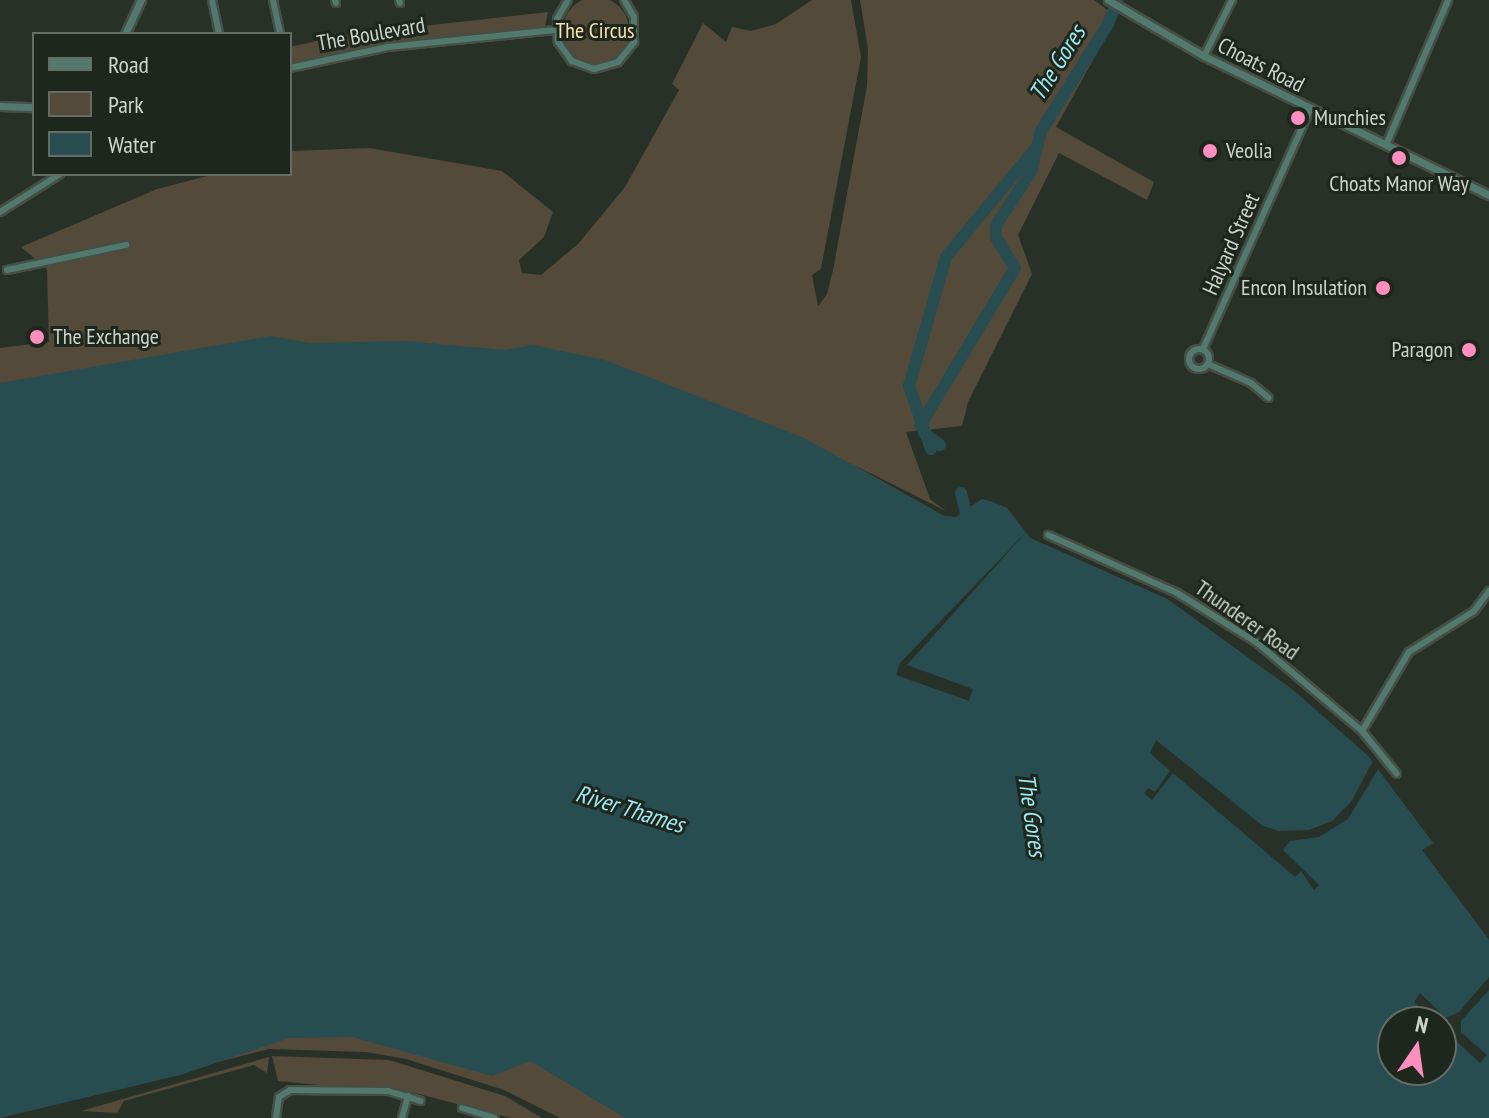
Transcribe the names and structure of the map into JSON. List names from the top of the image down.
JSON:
{
  "streets": {
    "street": [
      "The Boulevard",
      "Choats Road",
      "Halyard Street",
      "Thunderer Road"
    ]
  },
  "crossings": [
    ["Choats Road", "Halyard Street"]
  ],
  "water": ["The Gores", "River Thames"],
  "parks": ["The Circus"],
  "places": [
    "Munchies",
    "Veolia",
    "Choats Manor Way",
    "Encon Insulation",
    "The Exchange",
    "Paragon"
  ],
  "legend": ["Road", "Park", "Water"],
  "north": "top"
}
